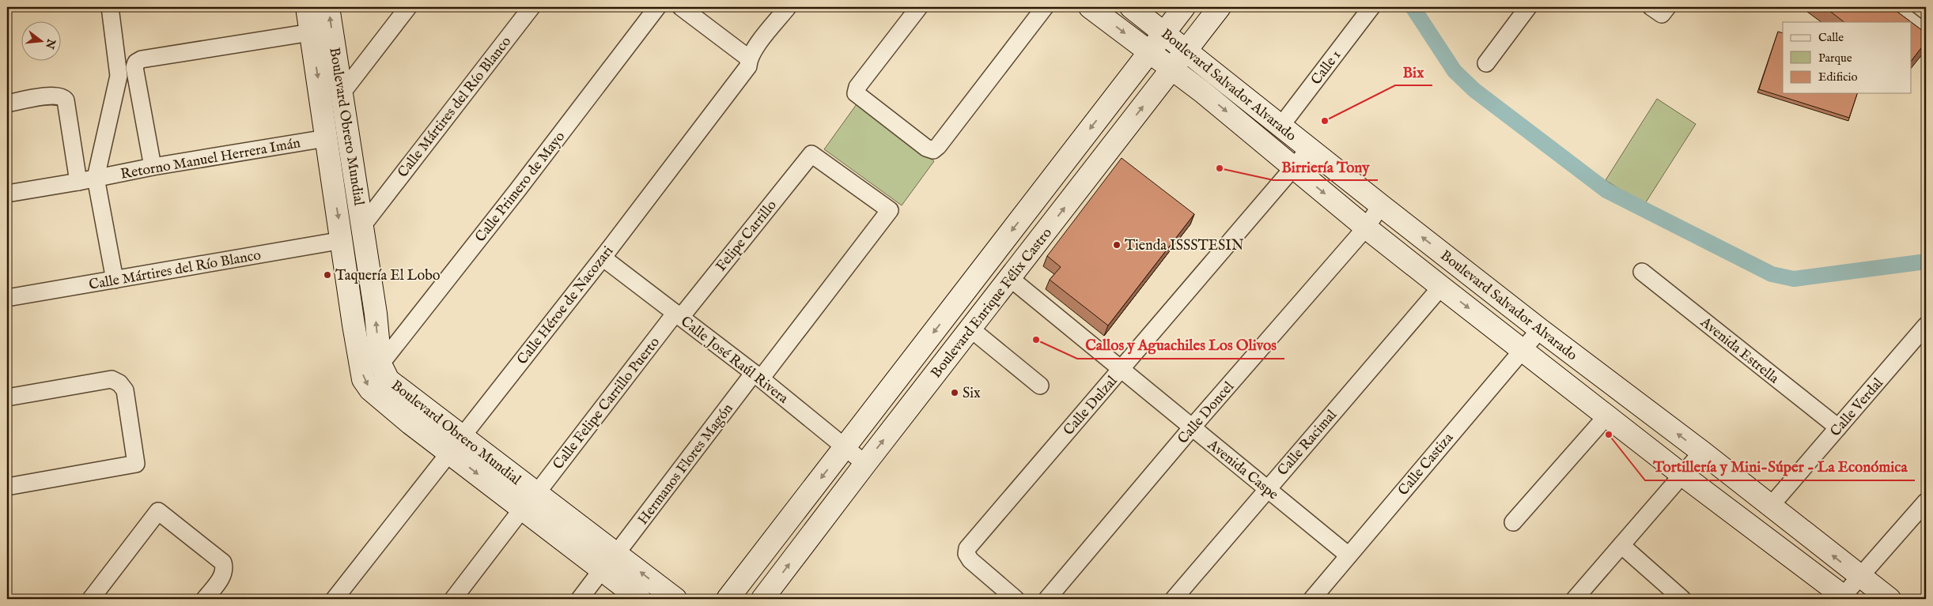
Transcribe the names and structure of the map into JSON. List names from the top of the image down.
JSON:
{
  "streets": {
    "street": [
      "Calle 1",
      "Boulevard Salvador Alvarado",
      "Calle Mártires del Río Blanco",
      "Boulevard Obrero Mundial",
      "Retorno Manuel Herrera Imán",
      "Calle Primero de Mayo",
      "Felipe Carrillo",
      "Boulevard Enrique Félix Castro",
      "Calle Héroe de Nacozari",
      "Avenida Estrella",
      "Calle José Raúl Rivera",
      "Calle Felipe Carrillo Puerto",
      "Calle Dulzal",
      "Calle Verdal",
      "Calle Doncel",
      "Calle Racimal",
      "Hermanos Flores Magón",
      "Calle Castiza",
      "Avenida Caspe"
    ]
  },
  "crossings": [
    ["Calle 1", "Boulevard Salvador Alvarado"],
    ["Boulevard Salvador Alvarado", "Boulevard Enrique Félix Castro"],
    ["Boulevard Salvador Alvarado", "Calle Dulzal"],
    ["Boulevard Salvador Alvarado", "Calle Verdal"],
    ["Boulevard Salvador Alvarado", "Calle Doncel"],
    ["Boulevard Salvador Alvarado", "Calle Racimal"],
    ["Boulevard Salvador Alvarado", "Calle Castiza"],
    ["Calle Mártires del Río Blanco", "Boulevard Obrero Mundial"],
    ["Boulevard Obrero Mundial", "Retorno Manuel Herrera Imán"],
    ["Boulevard Obrero Mundial", "Calle Primero de Mayo"],
    ["Boulevard Obrero Mundial", "Calle Héroe de Nacozari"],
    ["Boulevard Obrero Mundial", "Calle Felipe Carrillo Puerto"],
    ["Boulevard Obrero Mundial", "Hermanos Flores Magón"],
    ["Felipe Carrillo", "Calle José Raúl Rivera"],
    ["Felipe Carrillo", "Calle Felipe Carrillo Puerto"],
    ["Felipe Carrillo", "Hermanos Flores Magón"],
    ["Boulevard Enrique Félix Castro", "Calle José Raúl Rivera"],
    ["Boulevard Enrique Félix Castro", "Avenida Caspe"],
    ["Calle Héroe de Nacozari", "Calle José Raúl Rivera"],
    ["Avenida Estrella", "Calle Verdal"],
    ["Calle José Raúl Rivera", "Calle Felipe Carrillo Puerto"],
    ["Calle José Raúl Rivera", "Hermanos Flores Magón"],
    ["Calle Dulzal", "Avenida Caspe"],
    ["Calle Doncel", "Avenida Caspe"],
    ["Calle Racimal", "Avenida Caspe"],
    ["Calle Castiza", "Avenida Caspe"]
  ],
  "places": [
    "Bix",
    "Birriería Tony",
    "Tienda ISSSTESIN",
    "Taquería El Lobo",
    "Callos y Aguachiles Los Olivos",
    "Six",
    "Tortillería y Mini-Súper - La Económica"
  ],
  "legend": ["Calle", "Parque", "Edificio"],
  "north": "right"
}
